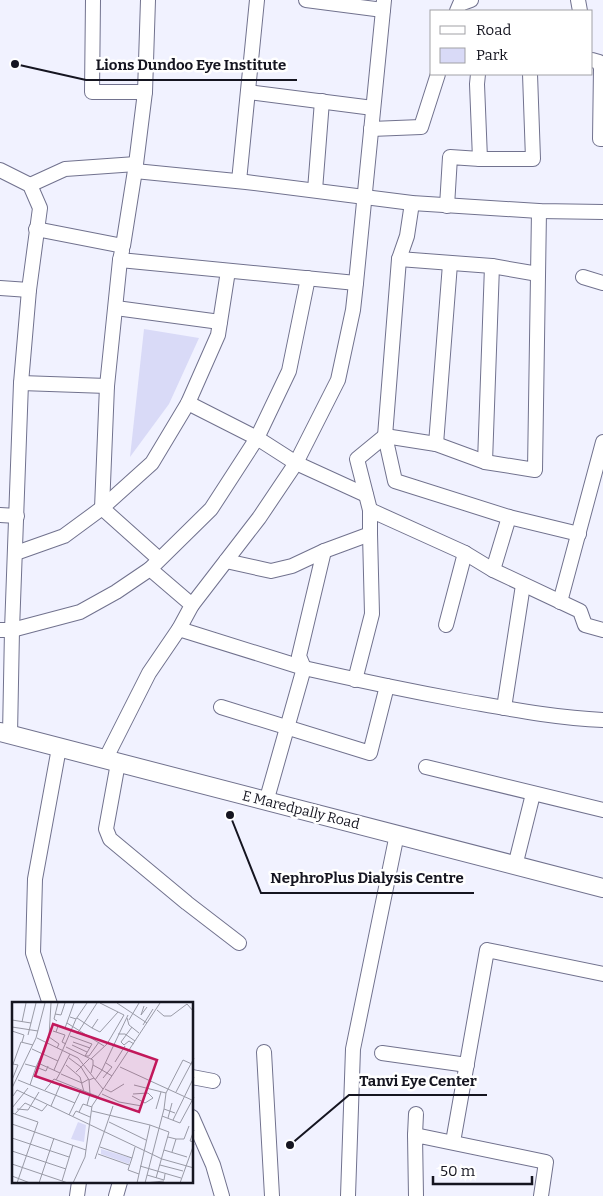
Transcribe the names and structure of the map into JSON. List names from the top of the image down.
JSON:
{
  "streets": {
    "main road": ["E Maredpally Road"]
  },
  "places": ["Lions Dundoo Eye Institute", "NephroPlus Dialysis Centre", "Tanvi Eye Center"],
  "legend": ["Road", "Park"],
  "scale_bar": "50 m"
}
